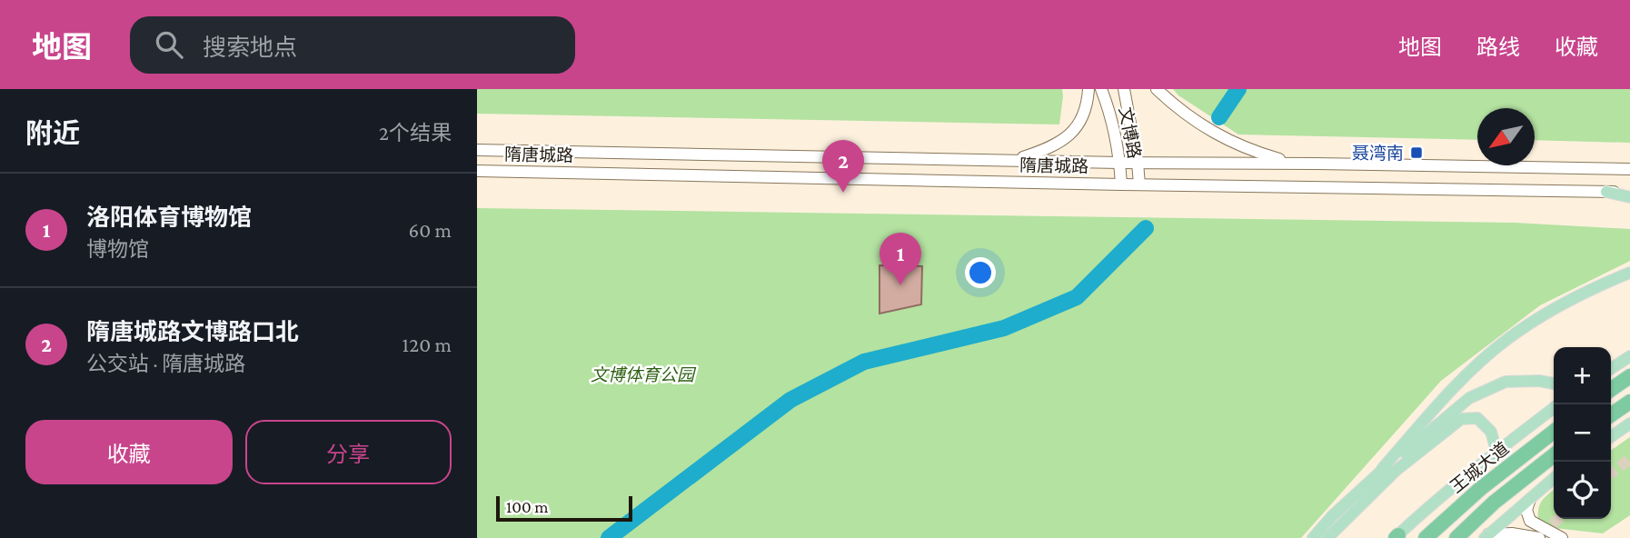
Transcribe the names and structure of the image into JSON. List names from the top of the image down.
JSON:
{
  "streets": {
    "highway": ["王城大道"],
    "main road": ["文博路", "隋唐城路"]
  },
  "crossings": [
    ["文博路", "隋唐城路"]
  ],
  "parks": ["文博体育公园"],
  "places": {
    "transit": ["聂湾南"]
  },
  "scale_bar": "100 m",
  "north": "bottom left",
  "page": {
    "header": "地图",
    "search": "搜索地点",
    "nav": ["地图", "路线", "收藏"],
    "heading": ["附近", "2个结果"],
    "pins": ["2", "1"],
    "list": [
      {
        "mark": "1",
        "name": "洛阳体育博物馆",
        "note": "博物馆",
        "value": "60 m"
      },
      {
        "mark": "2",
        "name": "隋唐城路文博路口北",
        "note": "公交站 · 隋唐城路",
        "value": "120 m"
      }
    ],
    "map_buttons": ["+", "−"],
    "buttons": ["收藏", "分享"],
    "scale": "100 m"
  }
}
